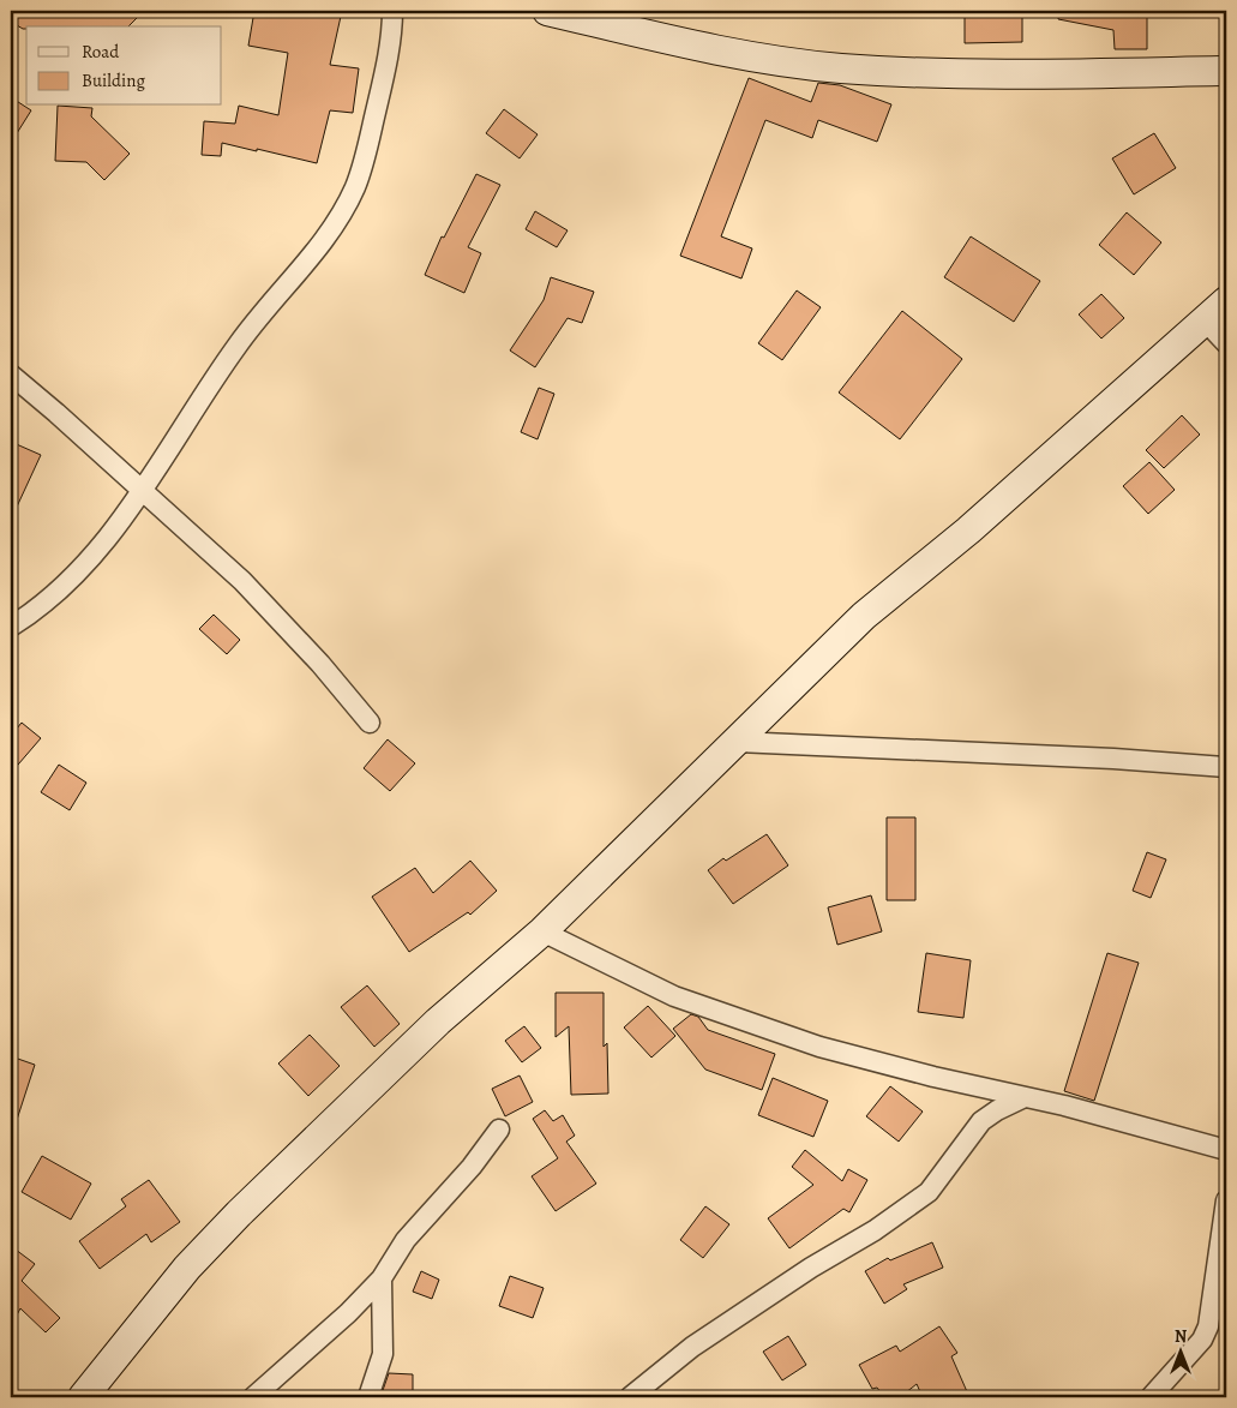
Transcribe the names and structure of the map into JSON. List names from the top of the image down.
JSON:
{
  "legend": ["Road", "Building"],
  "north": "top"
}
